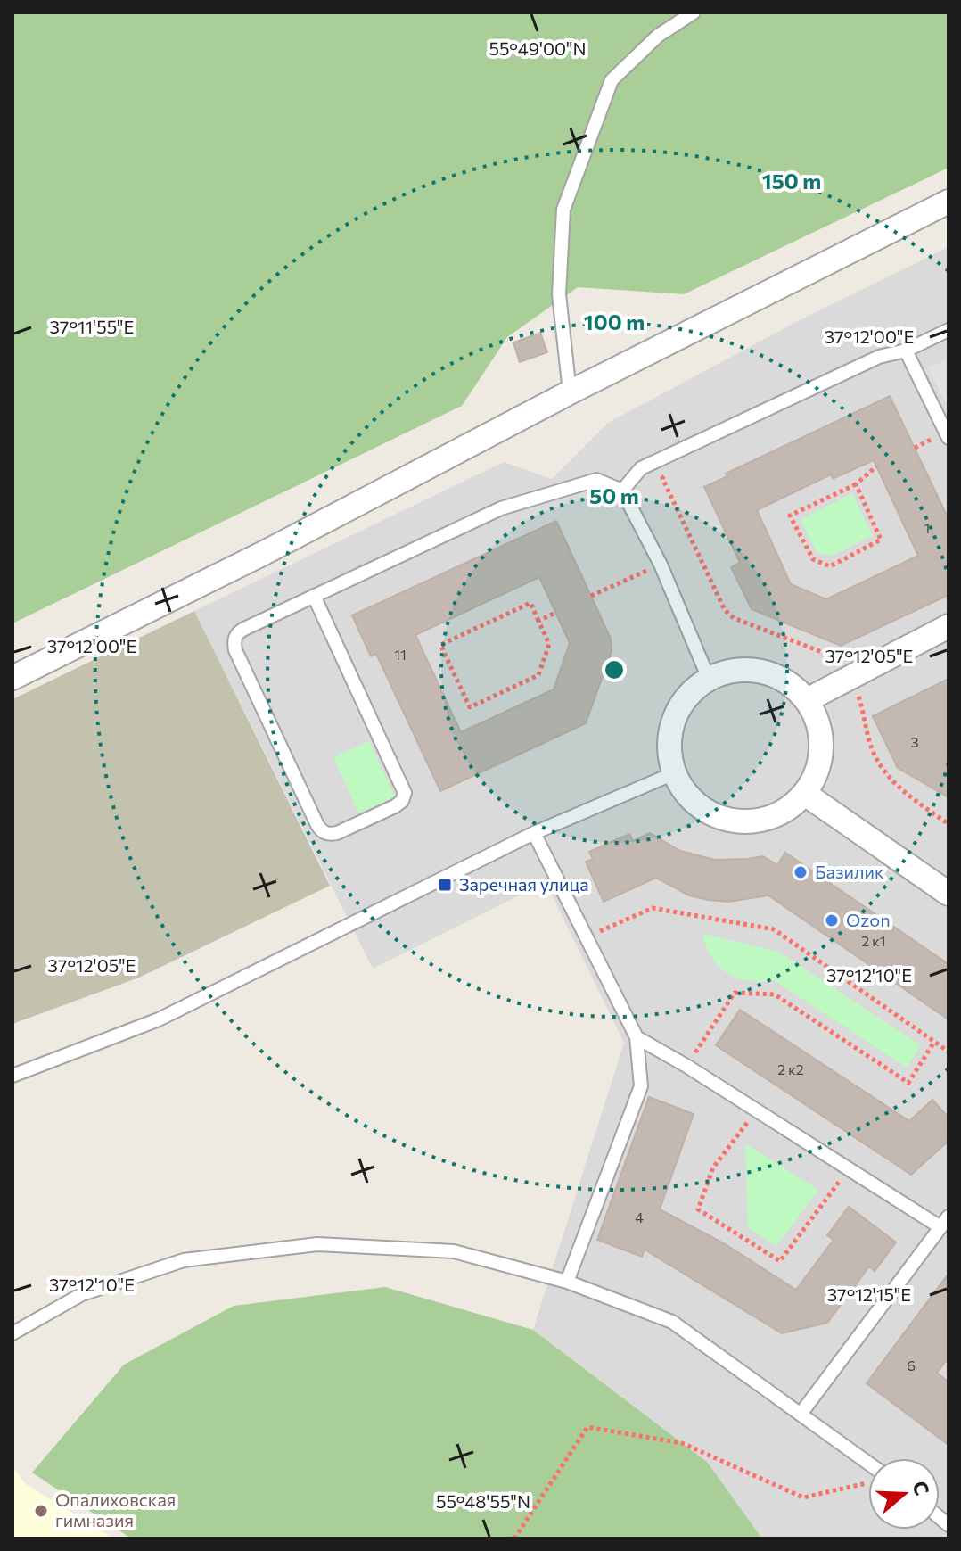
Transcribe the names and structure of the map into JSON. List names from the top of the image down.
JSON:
{
  "places": {
    "other": ["Базилик", "Ozon", "Опалиховская гимназия"],
    "transit": ["Заречная улица"]
  },
  "house_numbers": [
    "1",
    "11",
    "3",
    "2 к1",
    "2 к2",
    "4",
    "6"
  ],
  "north": "right",
  "coordinates": [
    "55°49'00\"N",
    "37°11'55\"E",
    "37°12'00\"E",
    "37°12'05\"E",
    "37°12'10\"E",
    "37°12'15\"E",
    "55°48'55\"N"
  ],
  "rings": ["150 m", "100 m", "50 m"]
}
